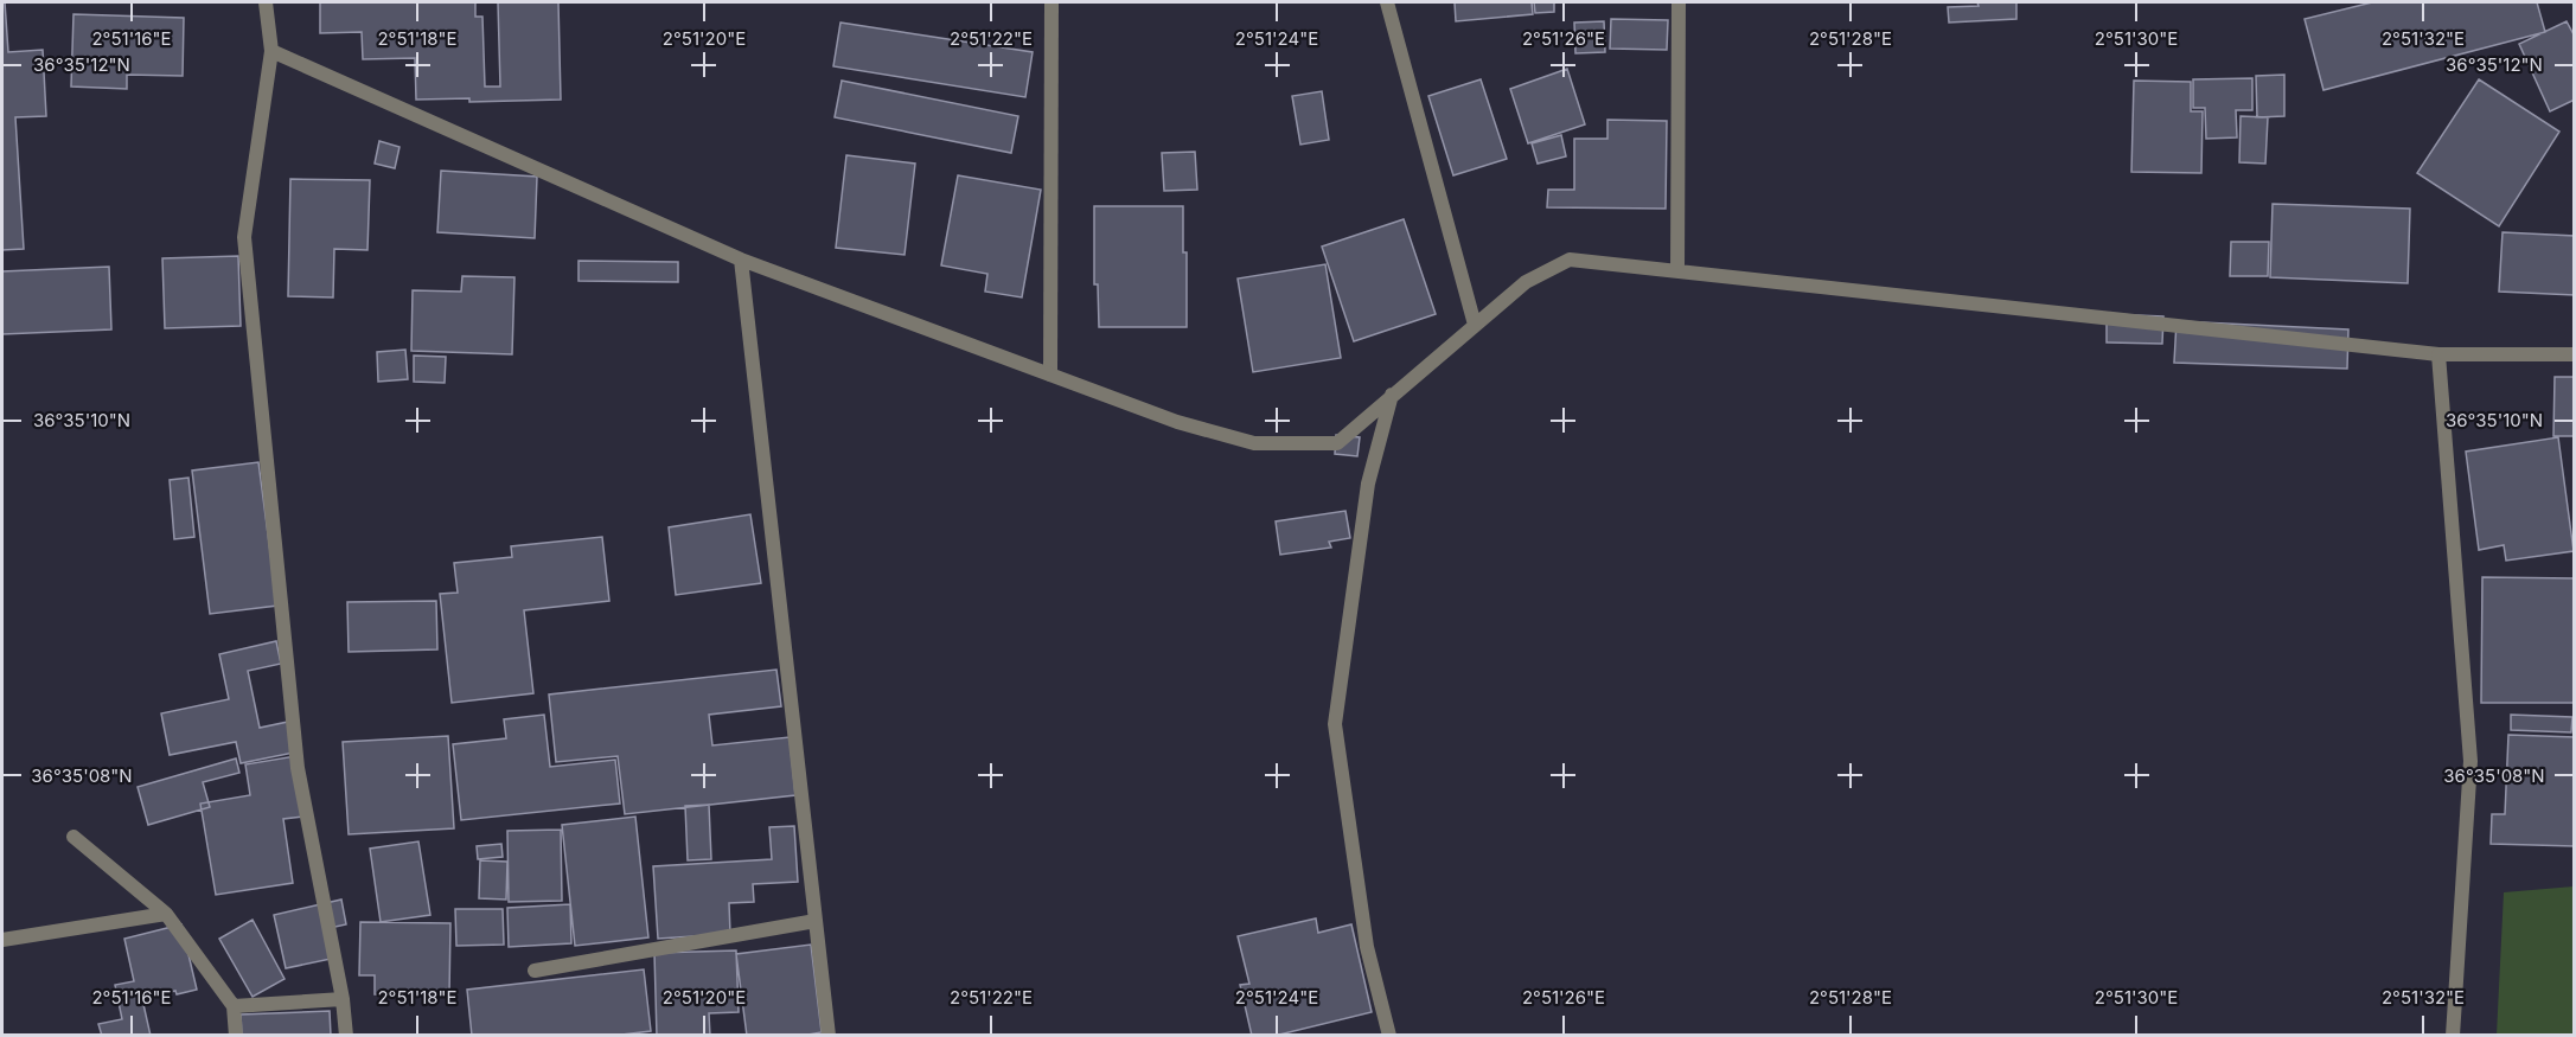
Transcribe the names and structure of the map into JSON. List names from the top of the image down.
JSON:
{
  "coordinates": [
    "2°51'16\"E",
    "2°51'18\"E",
    "2°51'20\"E",
    "2°51'22\"E",
    "2°51'24\"E",
    "2°51'26\"E",
    "2°51'28\"E",
    "2°51'30\"E",
    "2°51'32\"E",
    "36°35'12\"N",
    "36°35'10\"N",
    "36°35'08\"N"
  ]
}
